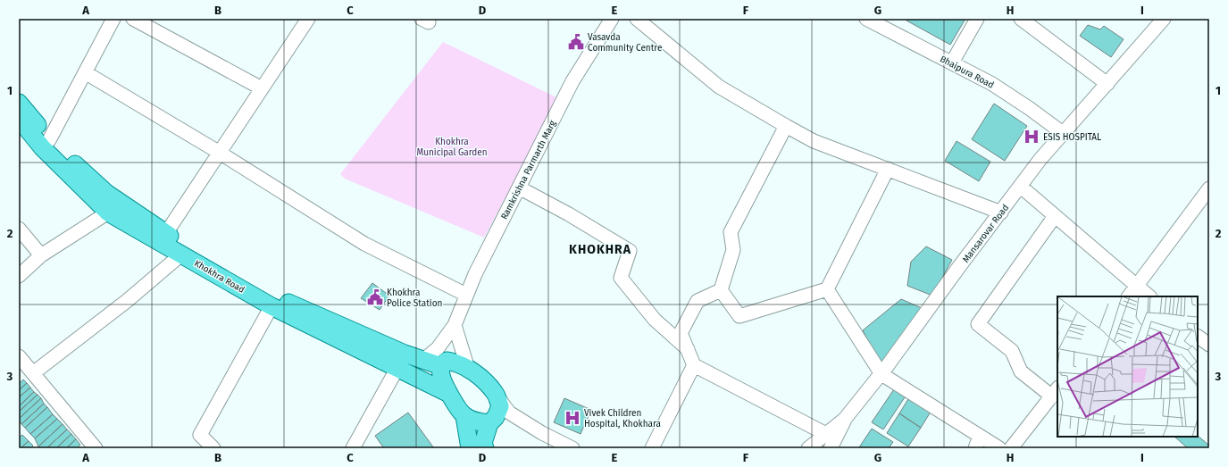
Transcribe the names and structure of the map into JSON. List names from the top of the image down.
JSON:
{
  "streets": {
    "main road": ["Khokhra Road"],
    "street": ["Bhaipura Road", "Ramkrishna Parmarth Marg", "Mansarovar Road"]
  },
  "crossings": [
    ["Bhaipura Road", "Mansarovar Road"],
    ["Ramkrishna Parmarth Marg", "Khokhra Road"]
  ],
  "districts": ["KHOKHRA"],
  "parks": ["Khokhra Municipal Garden"],
  "places": {
    "public building": ["Vasavda Community Centre", "Khokhra Police Station"],
    "hospital": ["ESIS HOSPITAL", "Vivek Children Hospital, Khokhara"]
  },
  "grid": {
    "columns": [
      "A",
      "B",
      "C",
      "D",
      "E",
      "F",
      "G",
      "H",
      "I"
    ],
    "rows": ["1", "2", "3"]
  }
}
